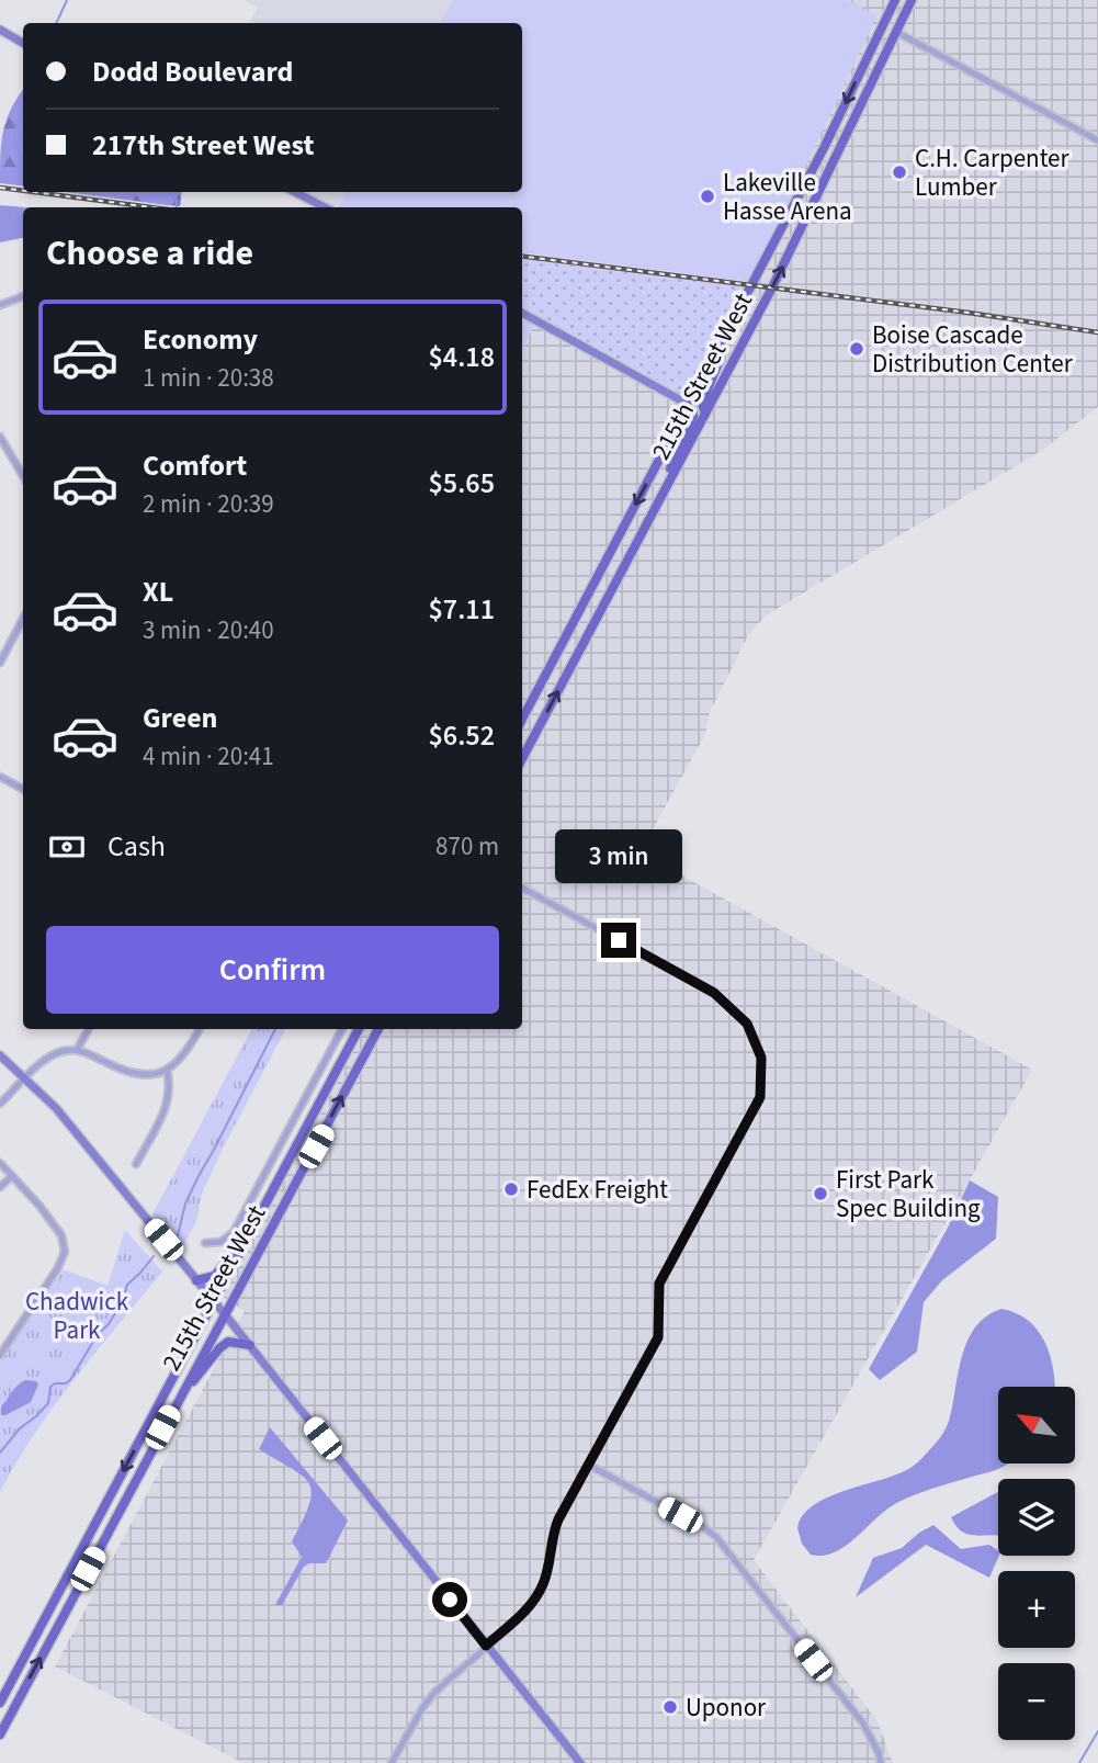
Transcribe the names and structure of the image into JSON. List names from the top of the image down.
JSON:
{
  "streets": {
    "main road": ["215th Street West"]
  },
  "parks": ["Chadwick Park"],
  "places": [
    "C.H. Carpenter Lumber",
    "Lakeville Hasse Arena",
    "Boise Cascade Distribution Center",
    "FedEx Freight",
    "First Park Spec Building",
    "Uponor"
  ],
  "north": "top left",
  "page": {
    "banner": ["Dodd Boulevard", "217th Street West"],
    "heading": "Choose a ride",
    "list": [
      {
        "name": "Economy",
        "note": "1 min · 20:38",
        "value": "$4.18"
      },
      {
        "name": "Comfort",
        "note": "2 min · 20:39",
        "value": "$5.65"
      },
      {
        "name": "XL",
        "note": "3 min · 20:40",
        "value": "$7.11"
      },
      {
        "name": "Green",
        "note": "4 min · 20:41",
        "value": "$6.52"
      }
    ],
    "pay": ["Cash", "870 m"],
    "bubble": "3 min",
    "buttons": "Confirm",
    "map_buttons": ["+", "−"]
  }
}
